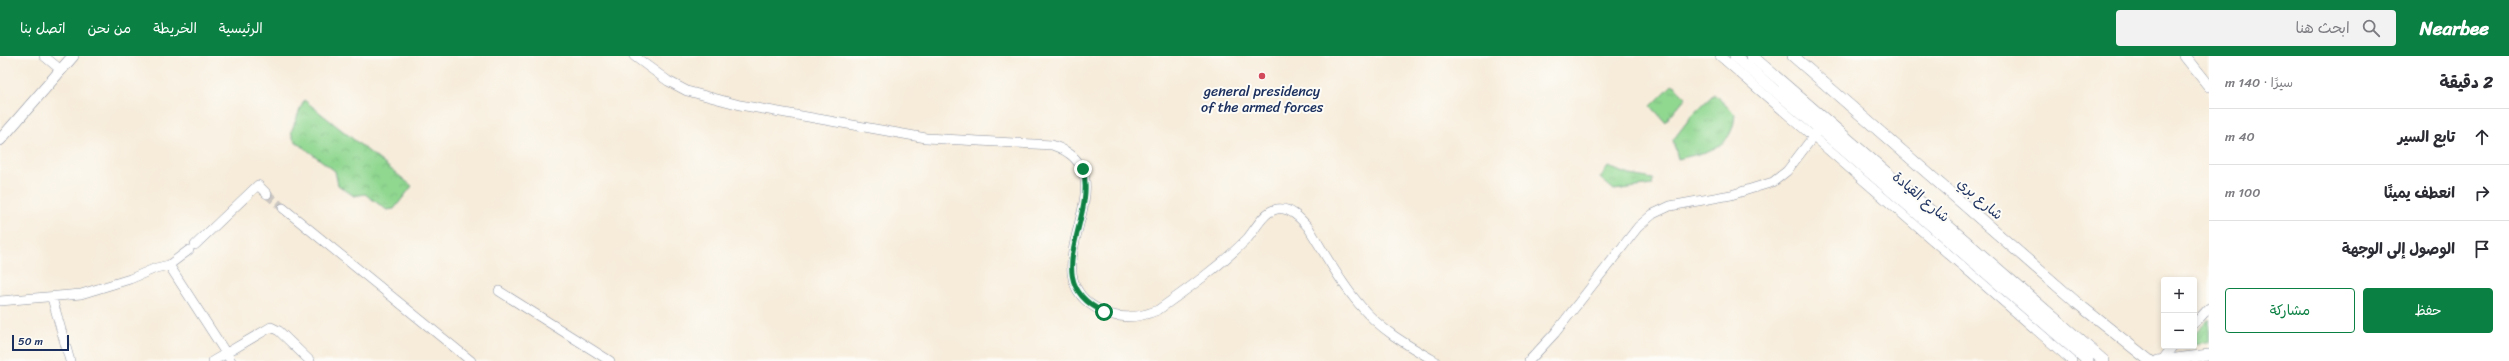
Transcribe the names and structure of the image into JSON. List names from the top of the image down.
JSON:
{
  "streets": {
    "main road": ["شارع القيادة", "شارع بري"]
  },
  "places": ["general presidency of the armed forces"],
  "scale_bar": "50 m",
  "page": {
    "header": "Nearbee",
    "search": "ابحث هنا",
    "nav": [
      "الرئيسية",
      "الخريطة",
      "من نحن",
      "اتصل بنا"
    ],
    "heading": ["2 دقيقة", "سيرًا · 140 m"],
    "list": [
      ["تابع السير", "40 m"],
      ["انعطف يمينًا", "100 m"],
      "الوصول إلى الوجهة"
    ],
    "buttons": ["حفظ", "مشاركة"],
    "map_buttons": ["+", "−"],
    "scale": "50 m"
  }
}
